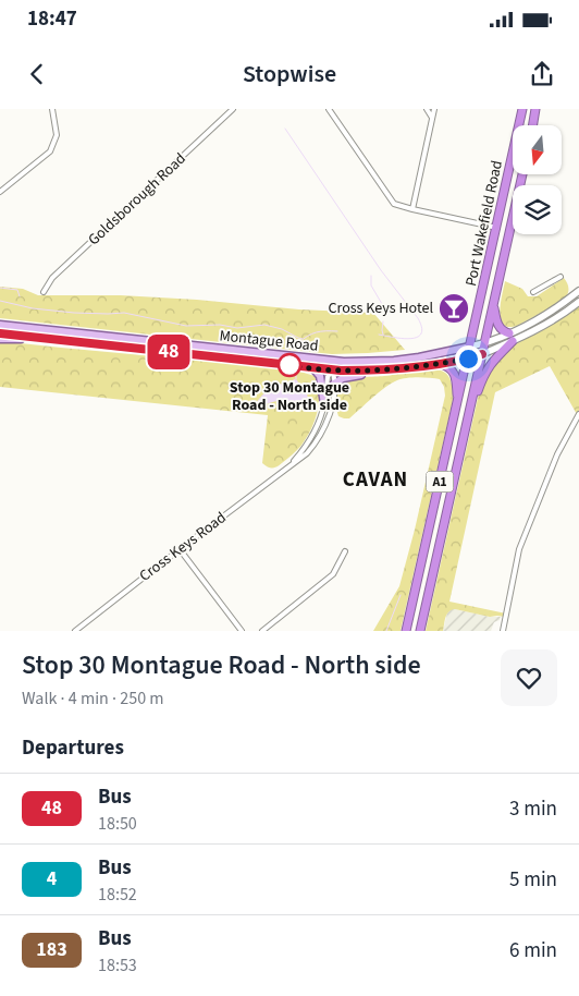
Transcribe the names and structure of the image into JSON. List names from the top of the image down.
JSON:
{
  "streets": {
    "highway": ["Port Wakefield Road", "A1"],
    "main road": ["Montague Road"],
    "street": ["Goldsborough Road", "Cross Keys Road"]
  },
  "crossings": [
    ["Port Wakefield Road", "Montague Road"],
    ["Montague Road", "Cross Keys Road"]
  ],
  "districts": ["CAVAN"],
  "places": {
    "bar": ["Cross Keys Hotel"],
    "other": ["Stop 30 Montague Road - North side"]
  },
  "lines": ["bus line 48"],
  "north": "bottom",
  "page": {
    "status": "18:47",
    "header": "Stopwise",
    "on_map": "48",
    "heading": [
      ["Stop 30 Montague Road - North side", "Walk · 4 min · 250 m"],
      "Departures"
    ],
    "list": [
      {
        "mark": "48",
        "name": "Bus",
        "note": "18:50",
        "value": "3 min"
      },
      {
        "mark": "4",
        "name": "Bus",
        "note": "18:52",
        "value": "5 min"
      },
      {
        "mark": "183",
        "name": "Bus",
        "note": "18:53",
        "value": "6 min"
      }
    ]
  }
}
